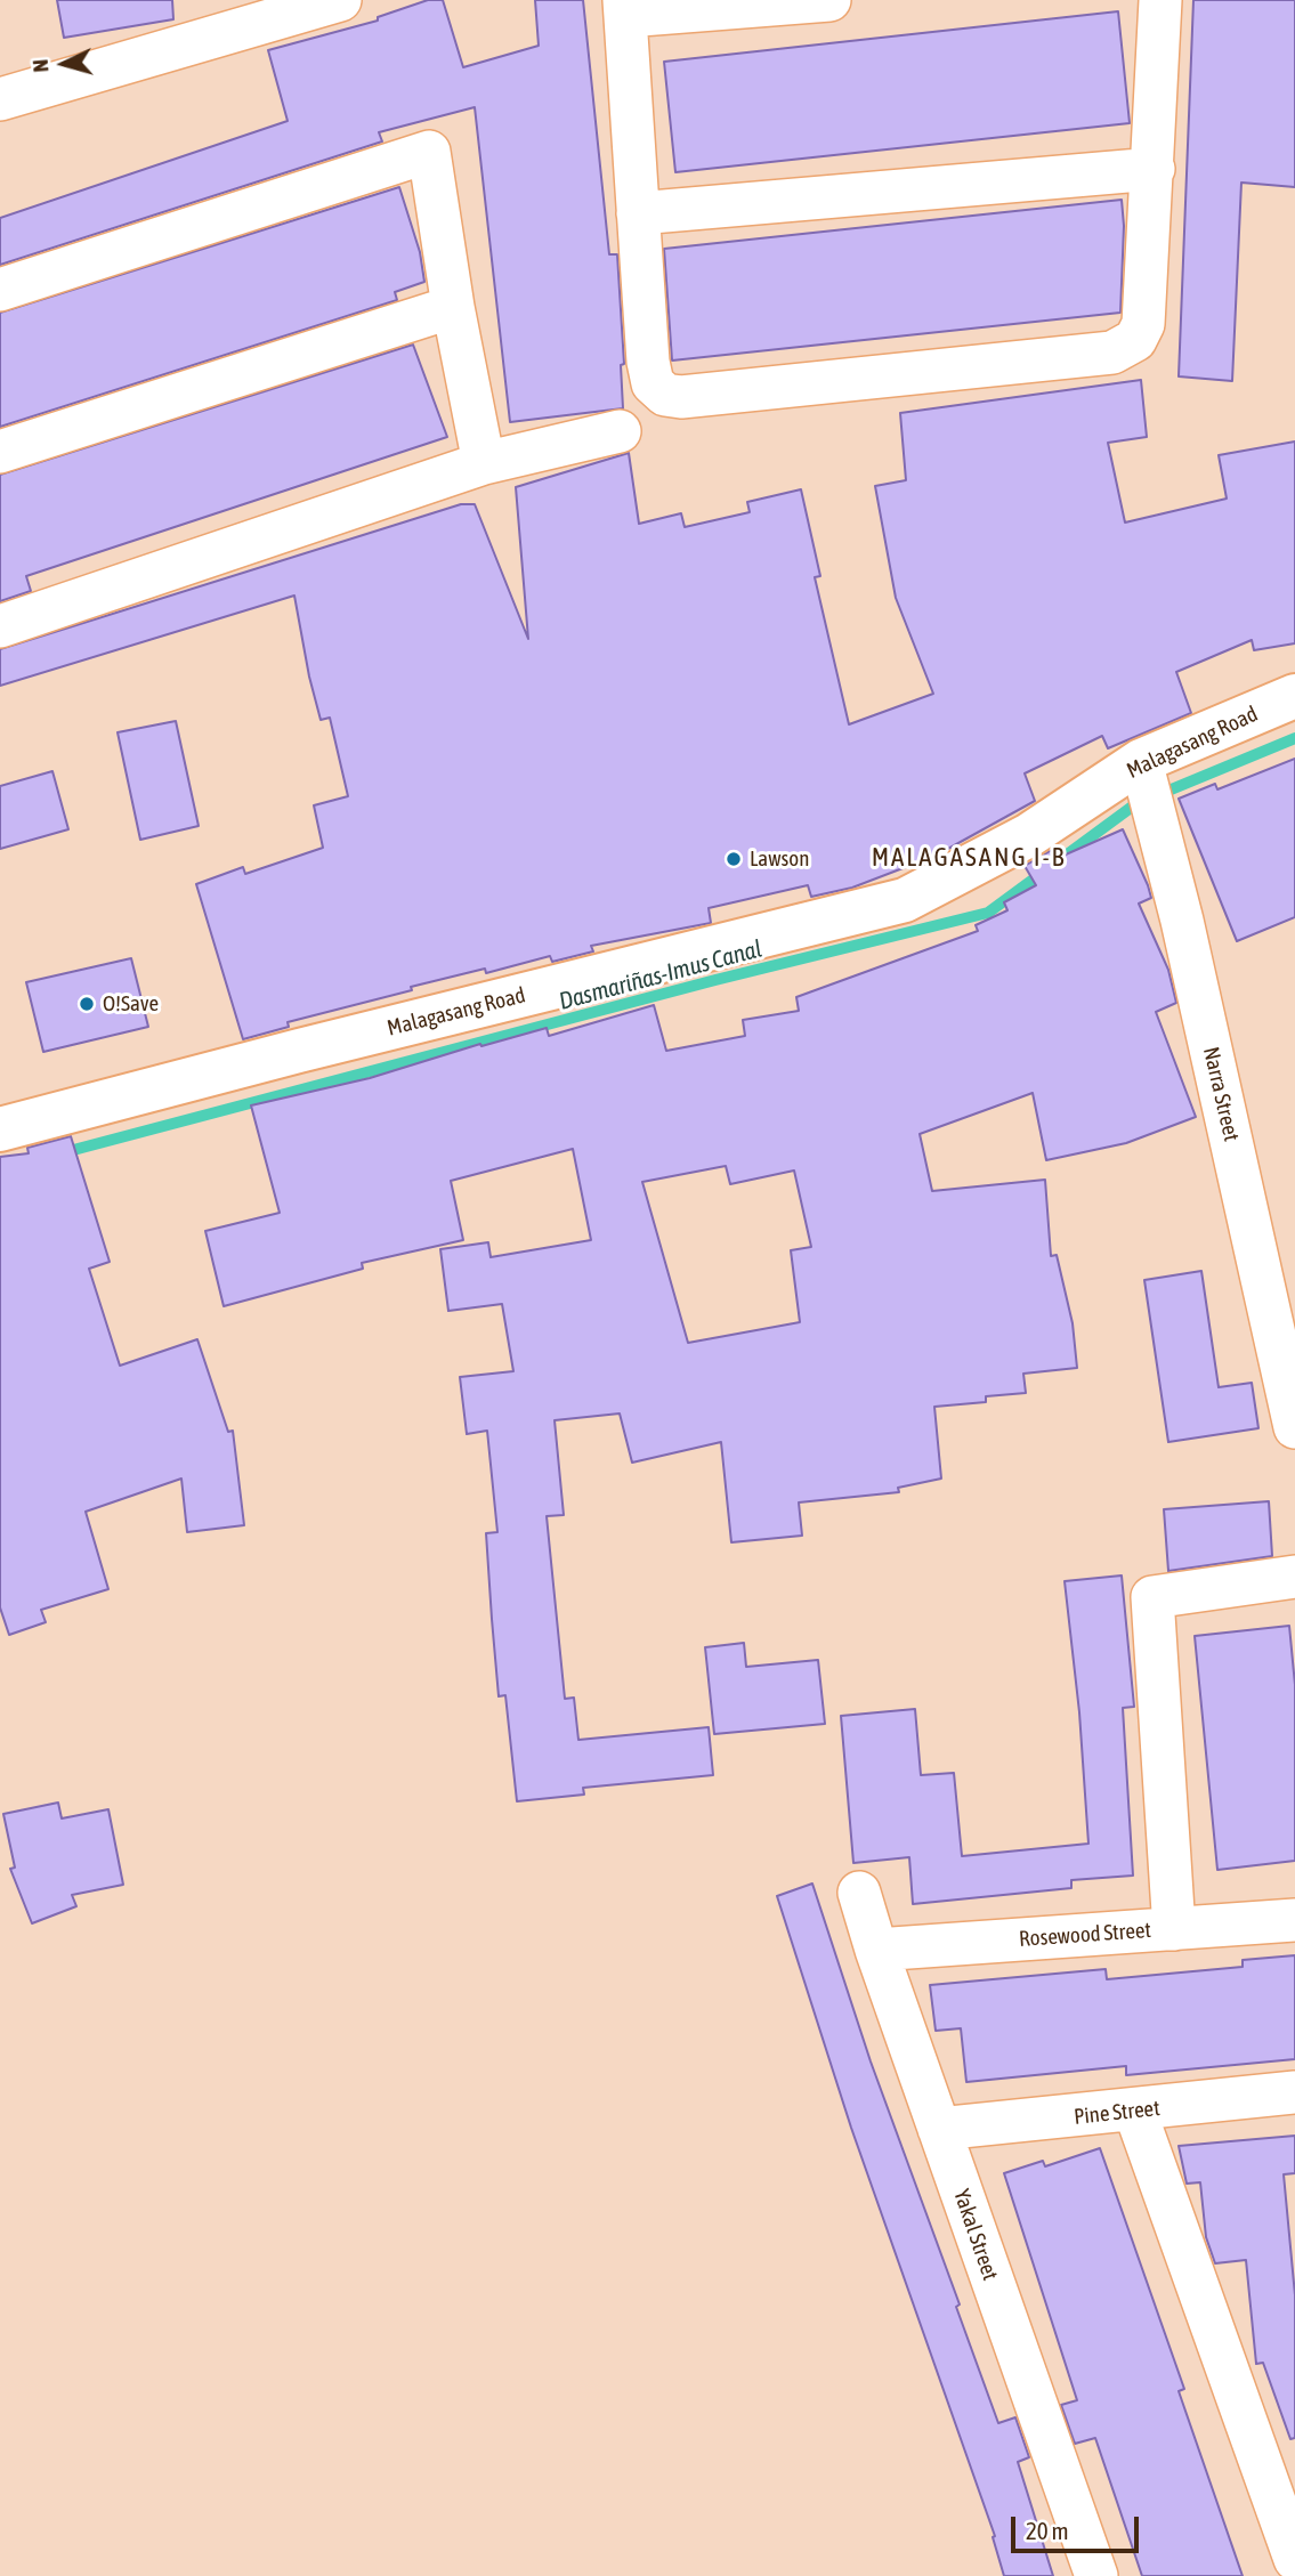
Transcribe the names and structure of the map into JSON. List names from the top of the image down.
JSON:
{
  "streets": {
    "main road": ["Malagasang Road"],
    "street": [
      "Narra Street",
      "Rosewood Street",
      "Pine Street",
      "Yakal Street"
    ]
  },
  "crossings": [
    ["Malagasang Road", "Narra Street"],
    ["Rosewood Street", "Yakal Street"],
    ["Pine Street", "Yakal Street"]
  ],
  "districts": ["MALAGASANG I-B"],
  "water": ["Dasmariñas-Imus Canal"],
  "places": ["Lawson", "O!Save"],
  "scale_bar": "20 m",
  "north": "left"
}
